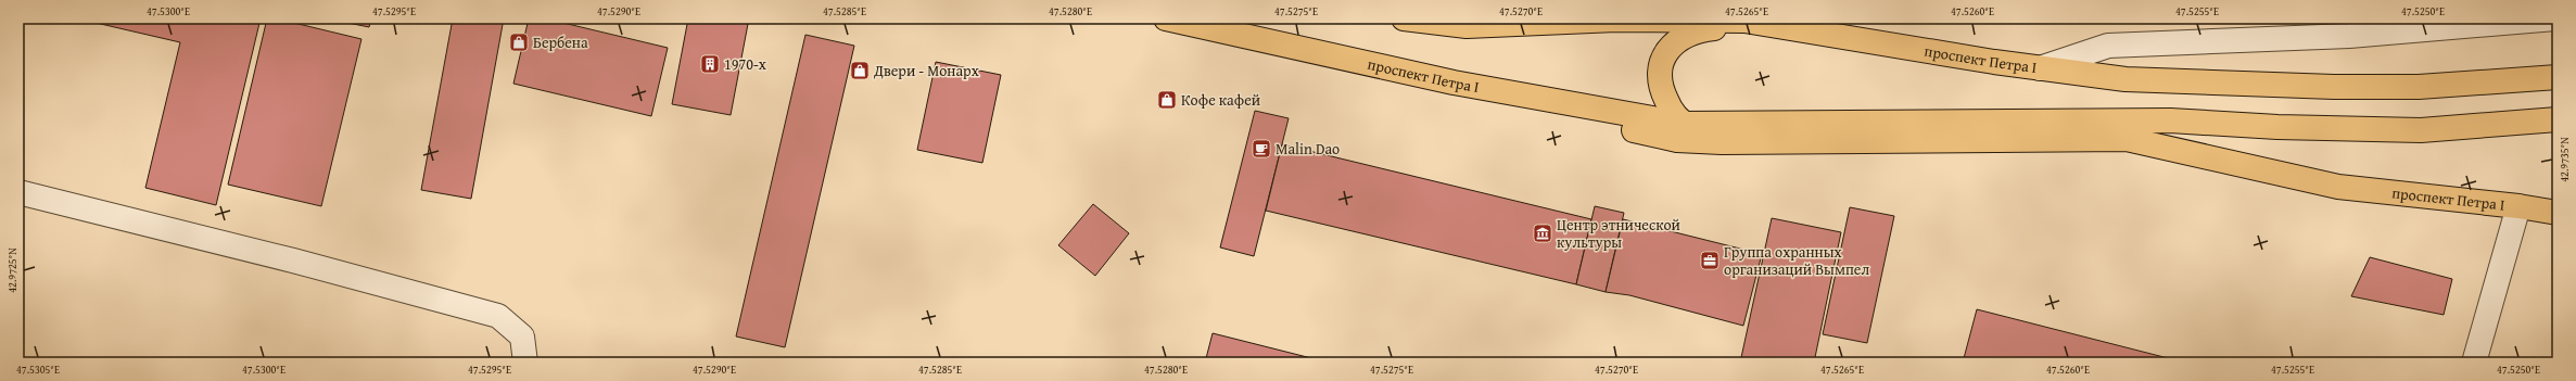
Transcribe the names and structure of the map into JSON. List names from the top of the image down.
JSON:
{
  "streets": {
    "main road": ["проспект Петра I"]
  },
  "places": {
    "shop": ["Бербена", "Двери - Монарх", "Кофе кафей"],
    "building": ["1970-х"],
    "cafe": ["Malin Dao"],
    "museum": ["Центр этнической культуры"],
    "office": ["Группа охранных организаций Вымпел"]
  },
  "coordinates": [
    "47.5300°E",
    "47.5295°E",
    "47.5290°E",
    "47.5285°E",
    "47.5280°E",
    "47.5275°E",
    "47.5270°E",
    "47.5265°E",
    "47.5260°E",
    "47.5255°E",
    "47.5250°E",
    "42.9735°N",
    "42.9725°N",
    "47.5305°E"
  ]
}
